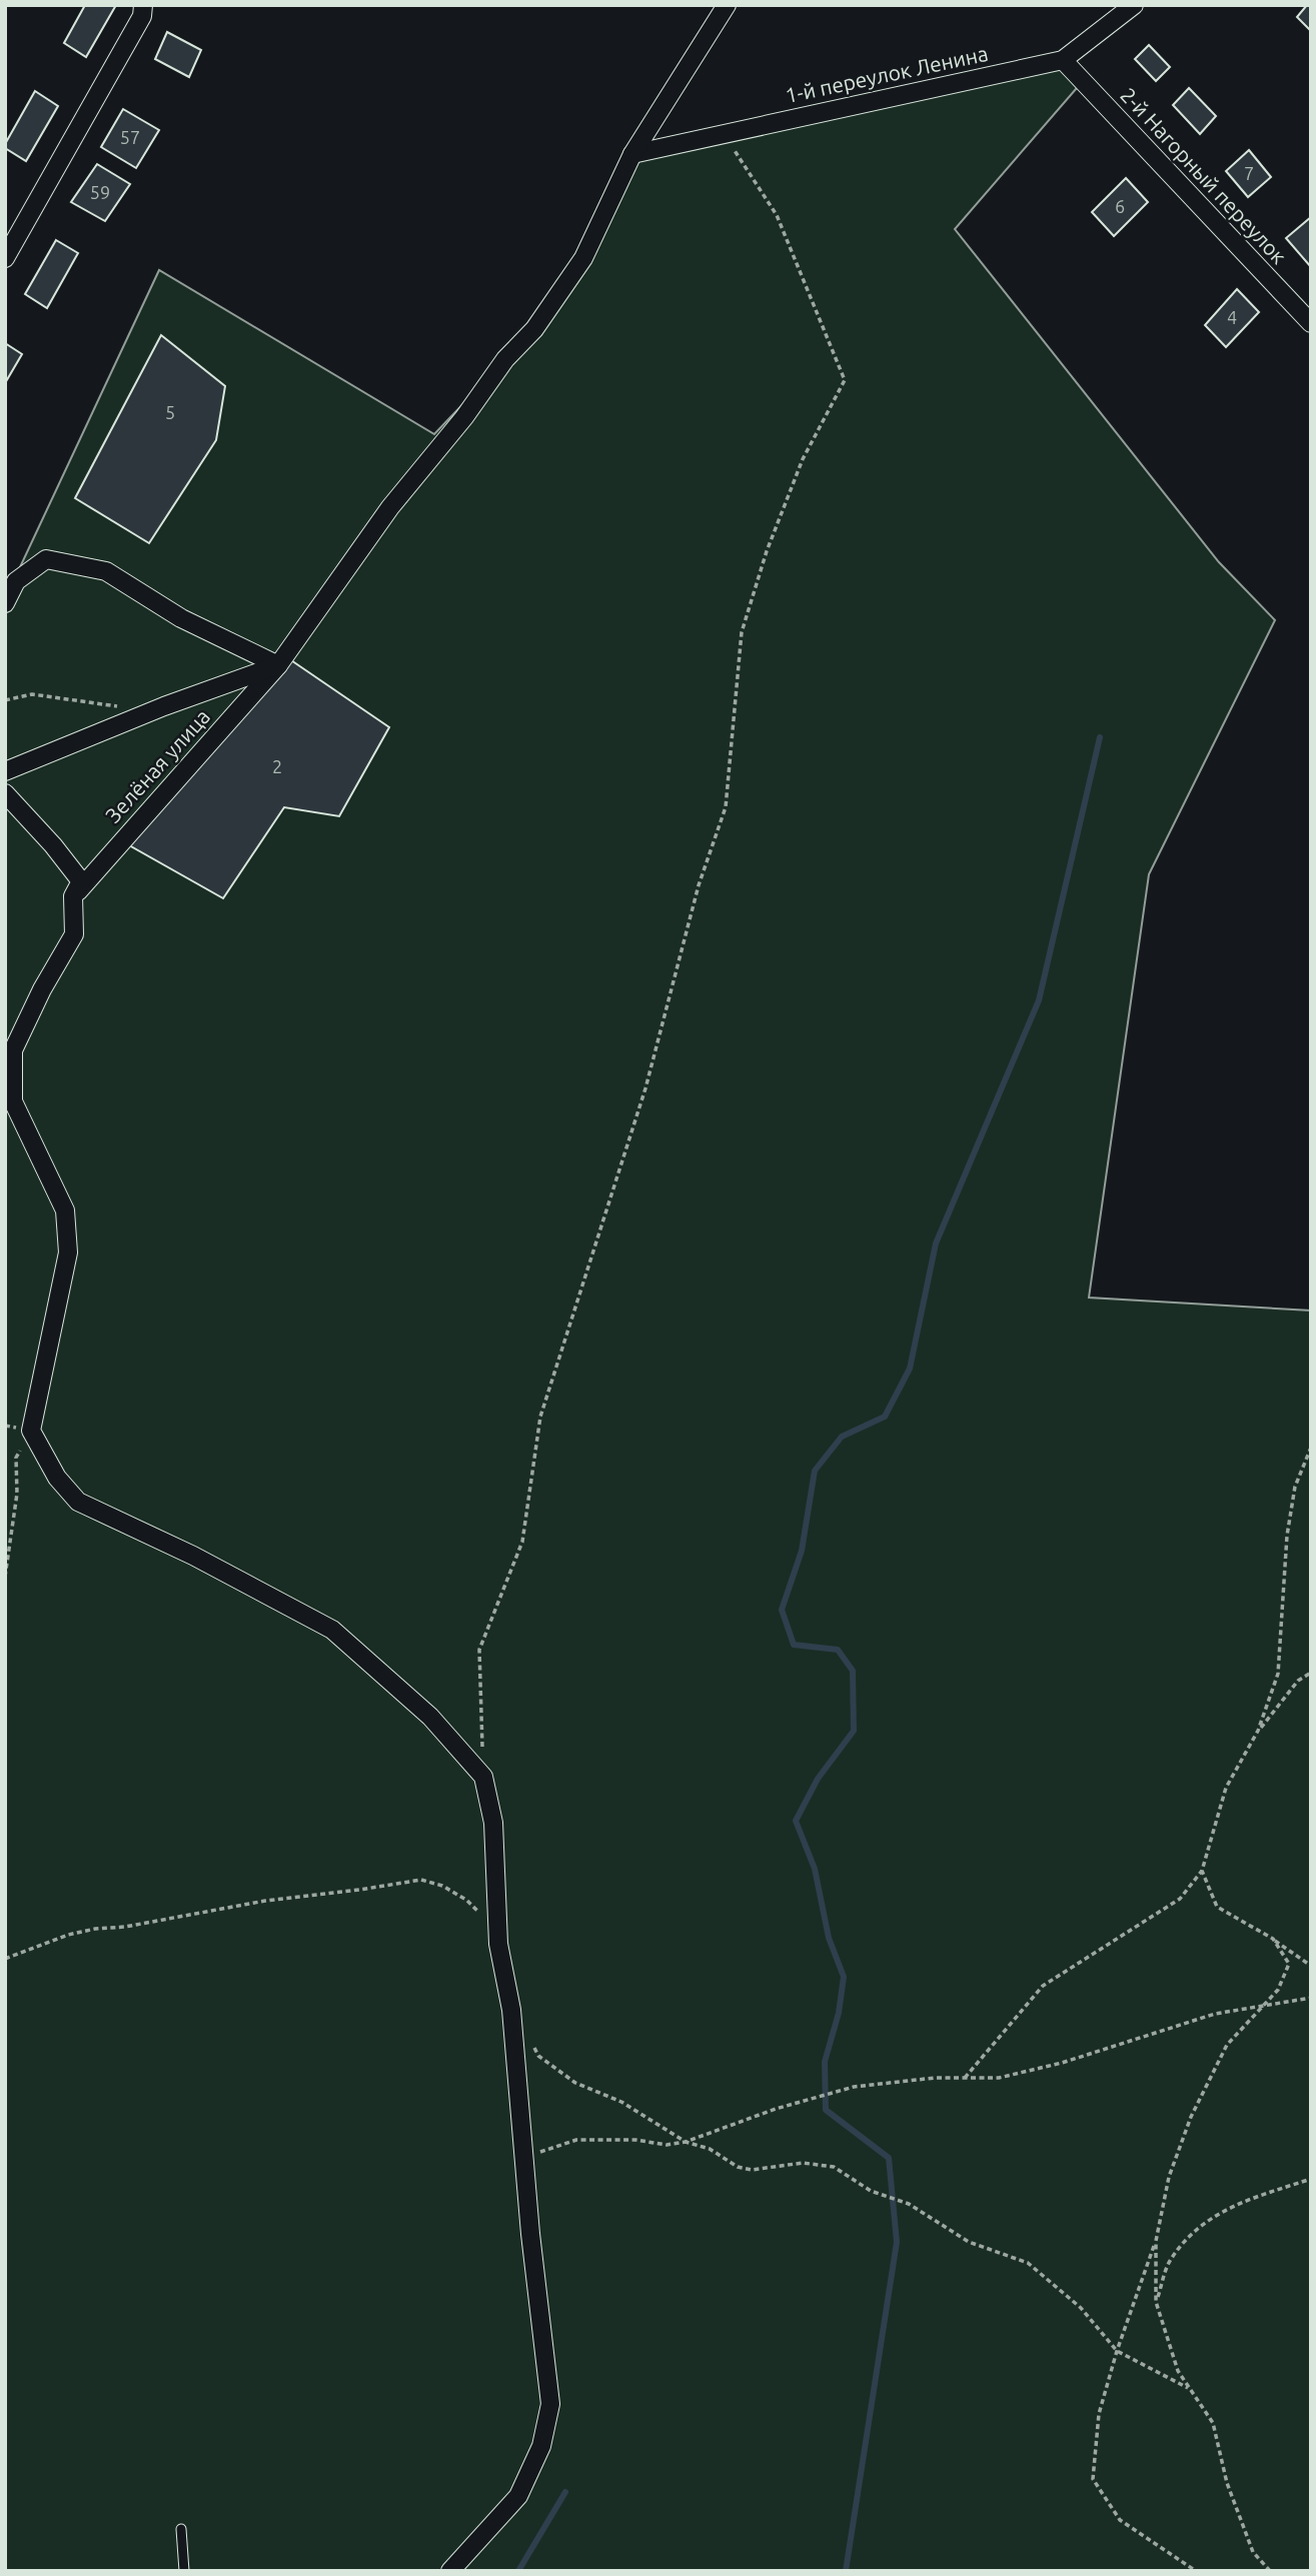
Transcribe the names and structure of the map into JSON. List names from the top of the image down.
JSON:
{
  "streets": {
    "street": ["1-й переулок Ленина", "2-й Нагорный переулок", "Зелёная улица"]
  },
  "crossings": [
    ["1-й переулок Ленина", "2-й Нагорный переулок"],
    ["1-й переулок Ленина", "Зелёная улица"]
  ],
  "house_numbers": [
    "57",
    "7",
    "59",
    "6",
    "4",
    "5",
    "2"
  ]
}
